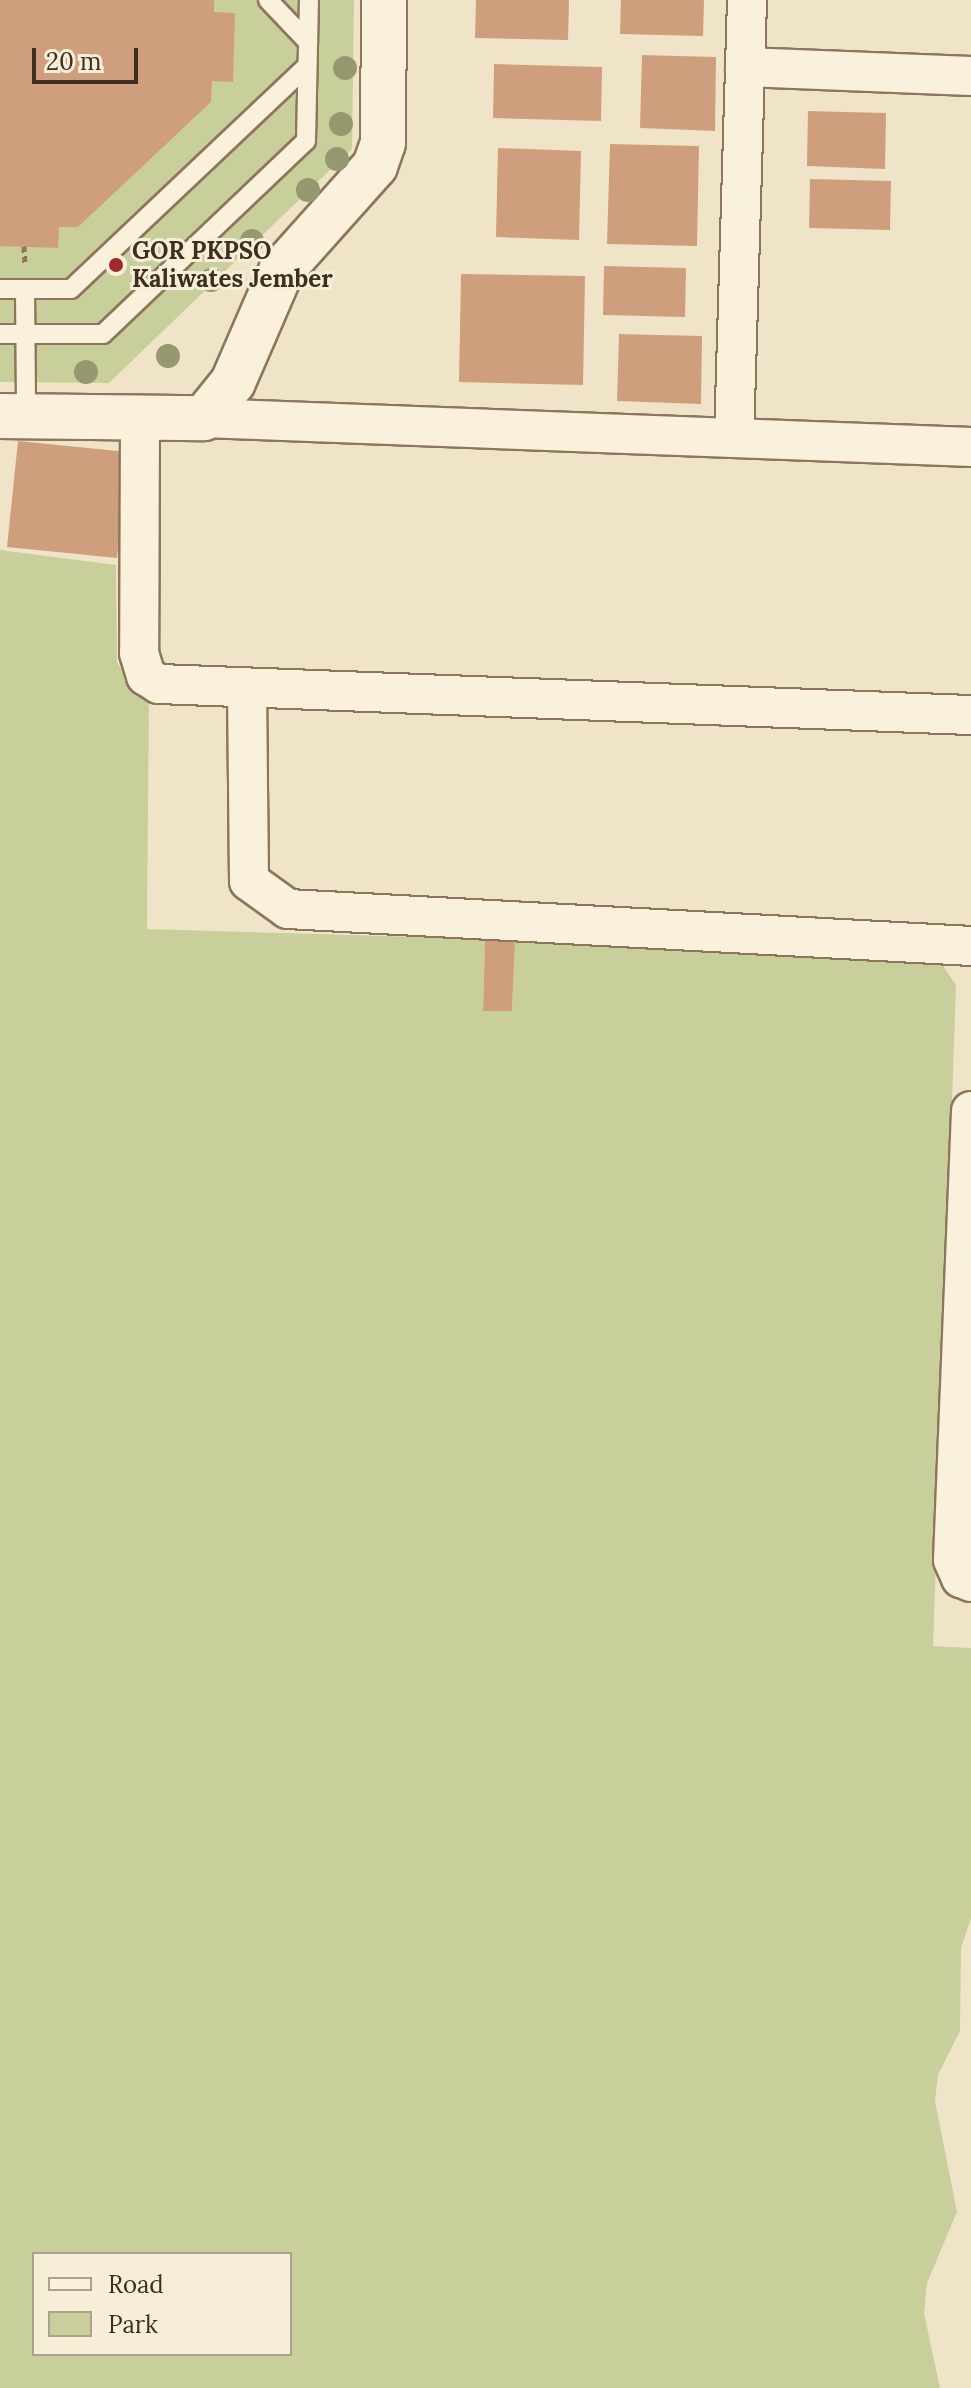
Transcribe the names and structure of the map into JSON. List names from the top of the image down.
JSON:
{
  "places": ["GOR PKPSO Kaliwates Jember"],
  "legend": ["Road", "Park"],
  "scale_bar": "20 m"
}
